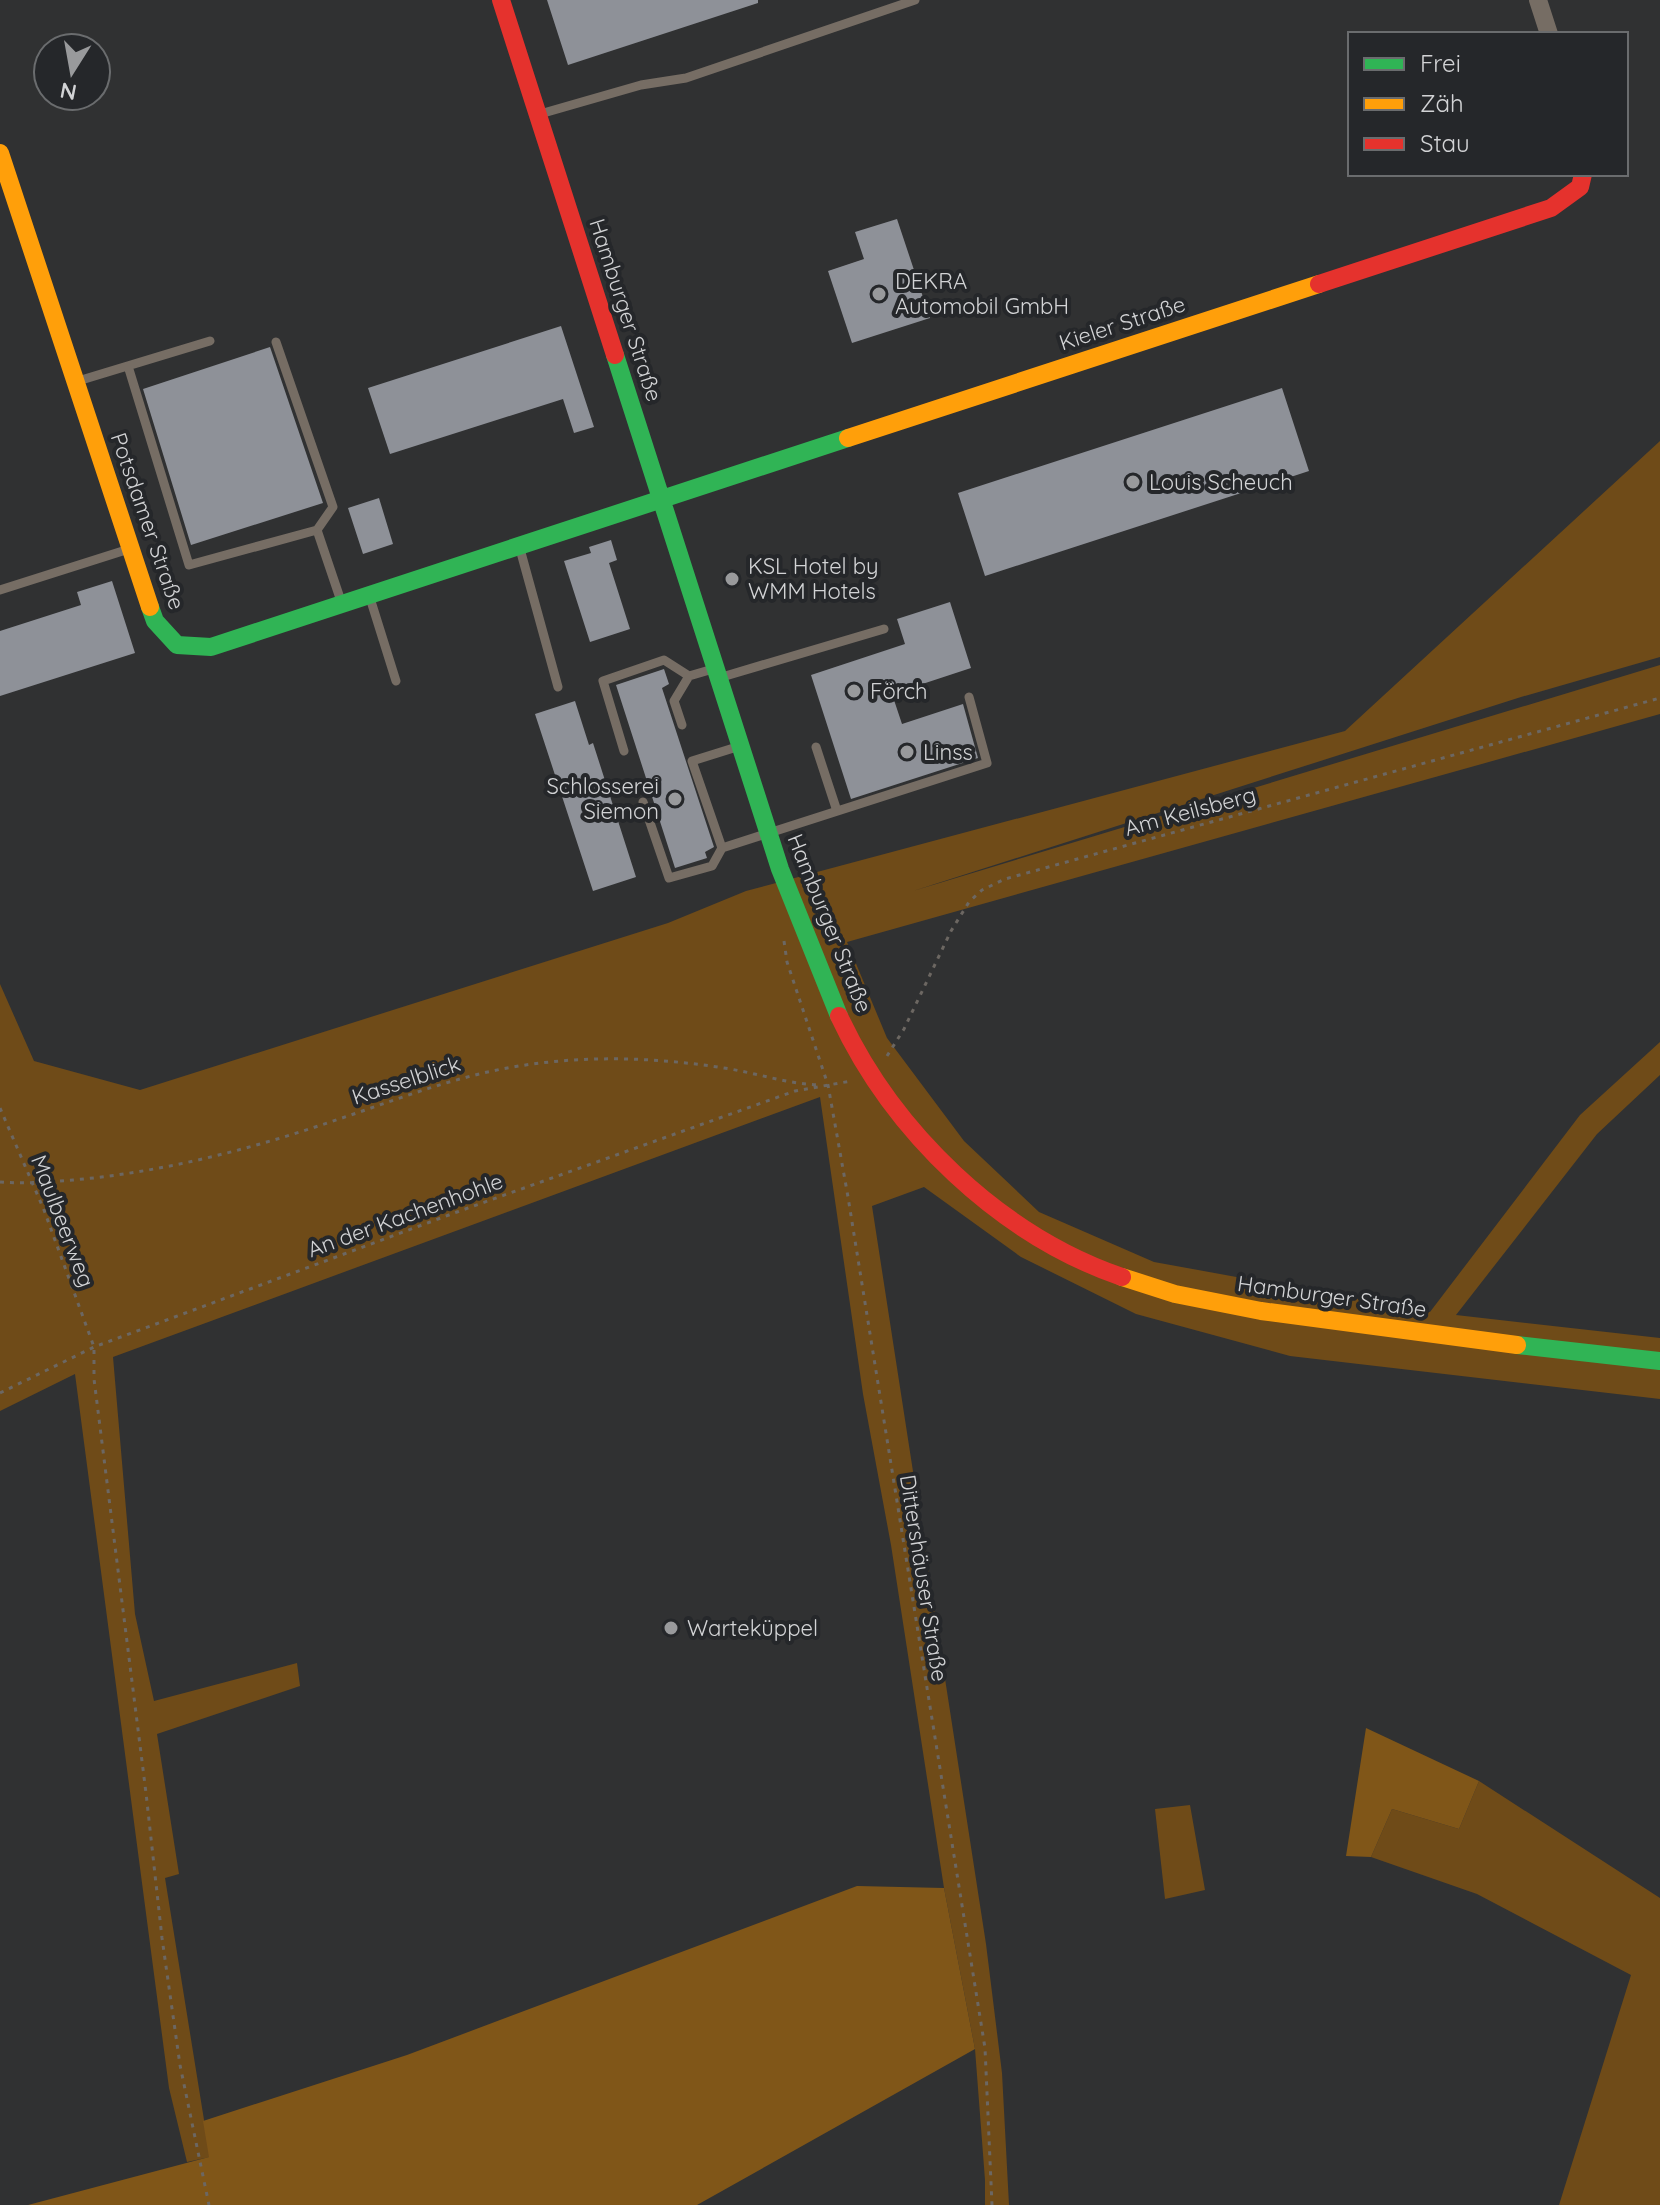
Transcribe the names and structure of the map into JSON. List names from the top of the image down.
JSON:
{
  "streets": {
    "street": ["Hamburger Straße", "Kieler Straße", "Potsdamer Straße"],
    "path": [
      "Am Keilsberg",
      "Kasselblick",
      "An der Kachenhohle",
      "Maulbeerweg",
      "Dittershäuser Straße"
    ]
  },
  "crossings": [
    ["Hamburger Straße", "Kieler Straße"],
    ["Hamburger Straße", "Potsdamer Straße"],
    ["Hamburger Straße", "Am Keilsberg"],
    ["Kieler Straße", "Potsdamer Straße"],
    ["Am Keilsberg", "Kasselblick"],
    ["Am Keilsberg", "An der Kachenhohle"],
    ["Am Keilsberg", "Dittershäuser Straße"],
    ["Kasselblick", "An der Kachenhohle"],
    ["Kasselblick", "Maulbeerweg"],
    ["Kasselblick", "Dittershäuser Straße"],
    ["An der Kachenhohle", "Maulbeerweg"],
    ["An der Kachenhohle", "Dittershäuser Straße"]
  ],
  "places": [
    "DEKRA Automobil GmbH",
    "Louis Scheuch",
    "KSL Hotel by WMM Hotels",
    "Förch",
    "Linss",
    "Schlosserei Siemon",
    "Warteküppel"
  ],
  "legend": ["Frei", "Zäh", "Stau"],
  "north": "bottom"
}
